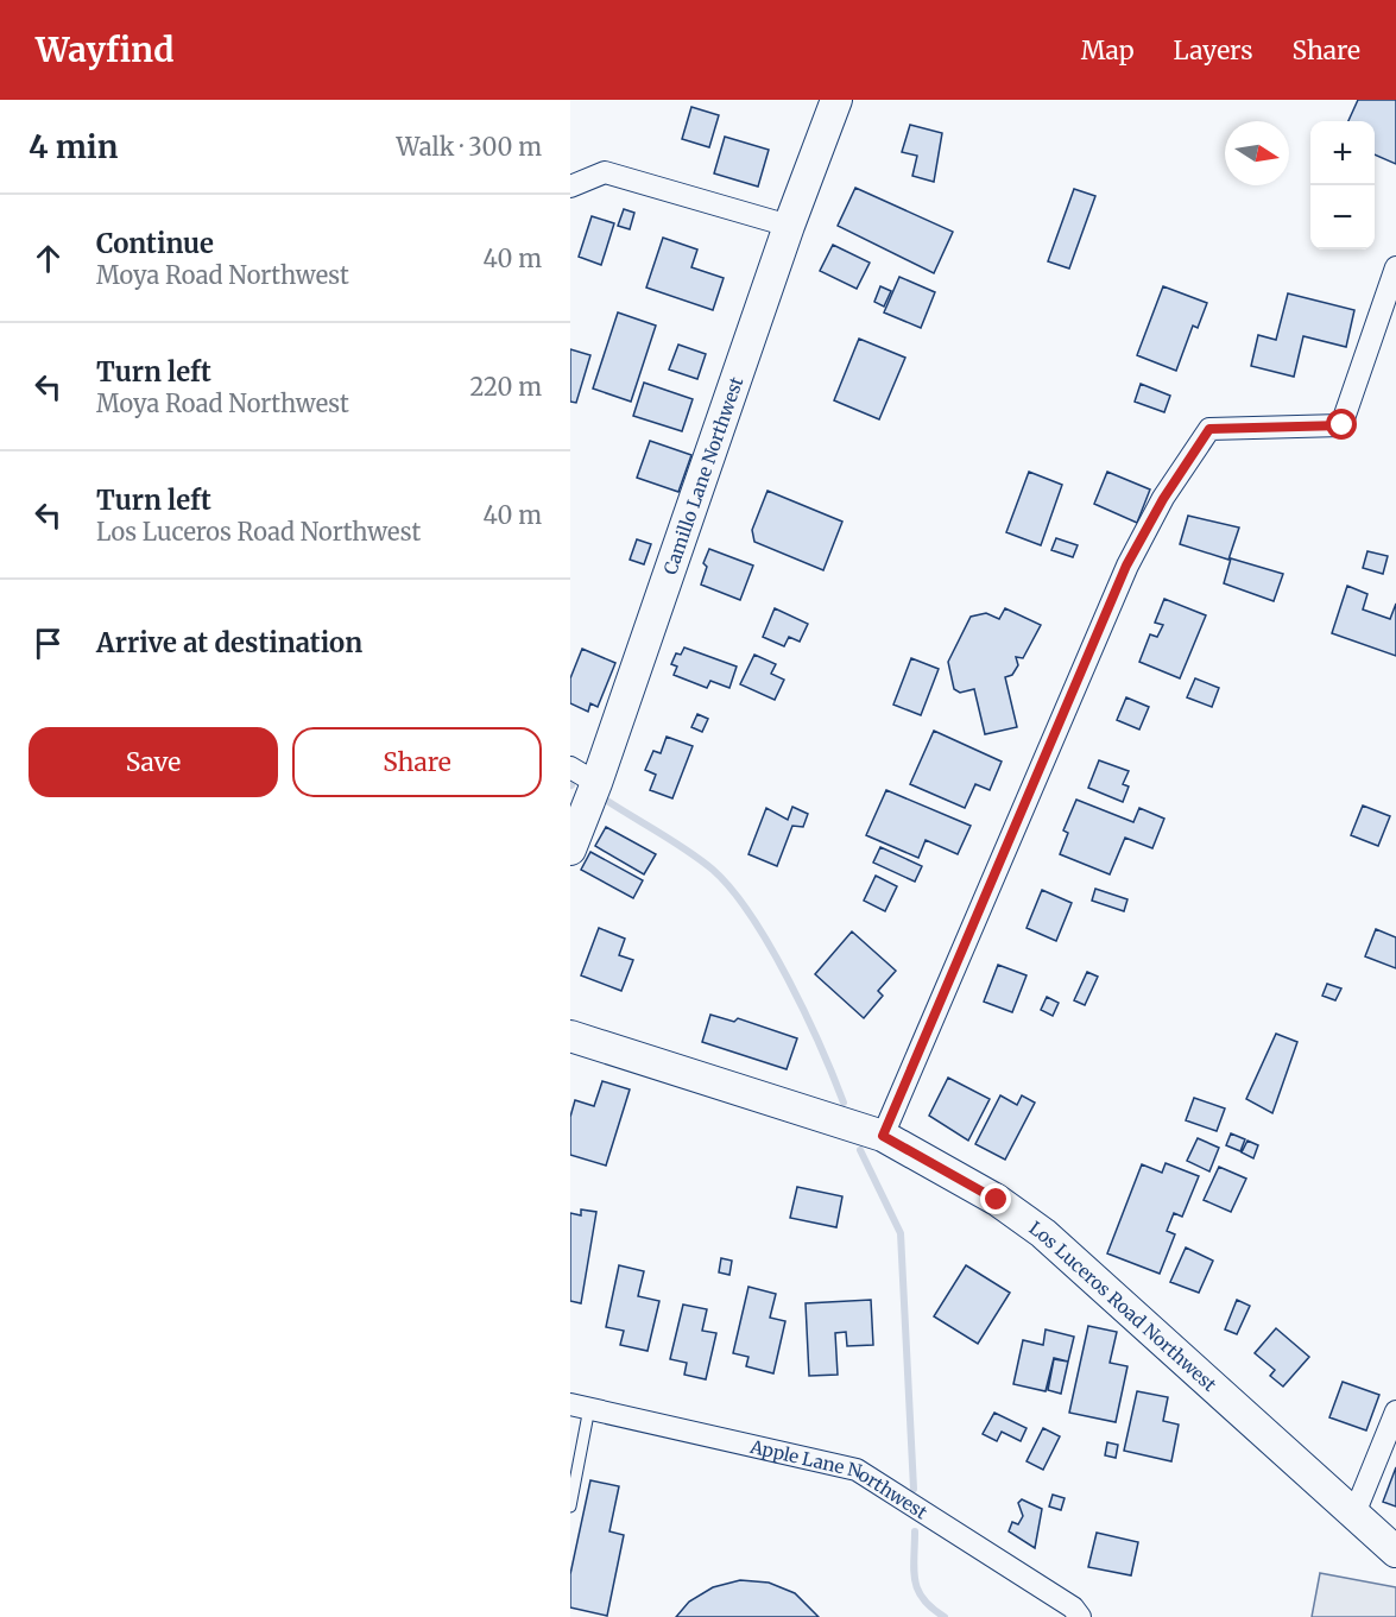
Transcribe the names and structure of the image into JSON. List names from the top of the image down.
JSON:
{
  "streets": {
    "street": ["Camillo Lane Northwest", "Los Luceros Road Northwest", "Apple Lane Northwest"]
  },
  "north": "right",
  "page": {
    "header": "Wayfind",
    "nav": ["Map", "Layers", "Share"],
    "heading": ["4 min", "Walk · 300 m"],
    "map_buttons": ["+", "−"],
    "list": [
      ["Continue", "Moya Road Northwest", "40 m"],
      ["Turn left", "Moya Road Northwest", "220 m"],
      ["Turn left", "Los Luceros Road Northwest", "40 m"],
      "Arrive at destination"
    ],
    "buttons": ["Save", "Share"]
  }
}
